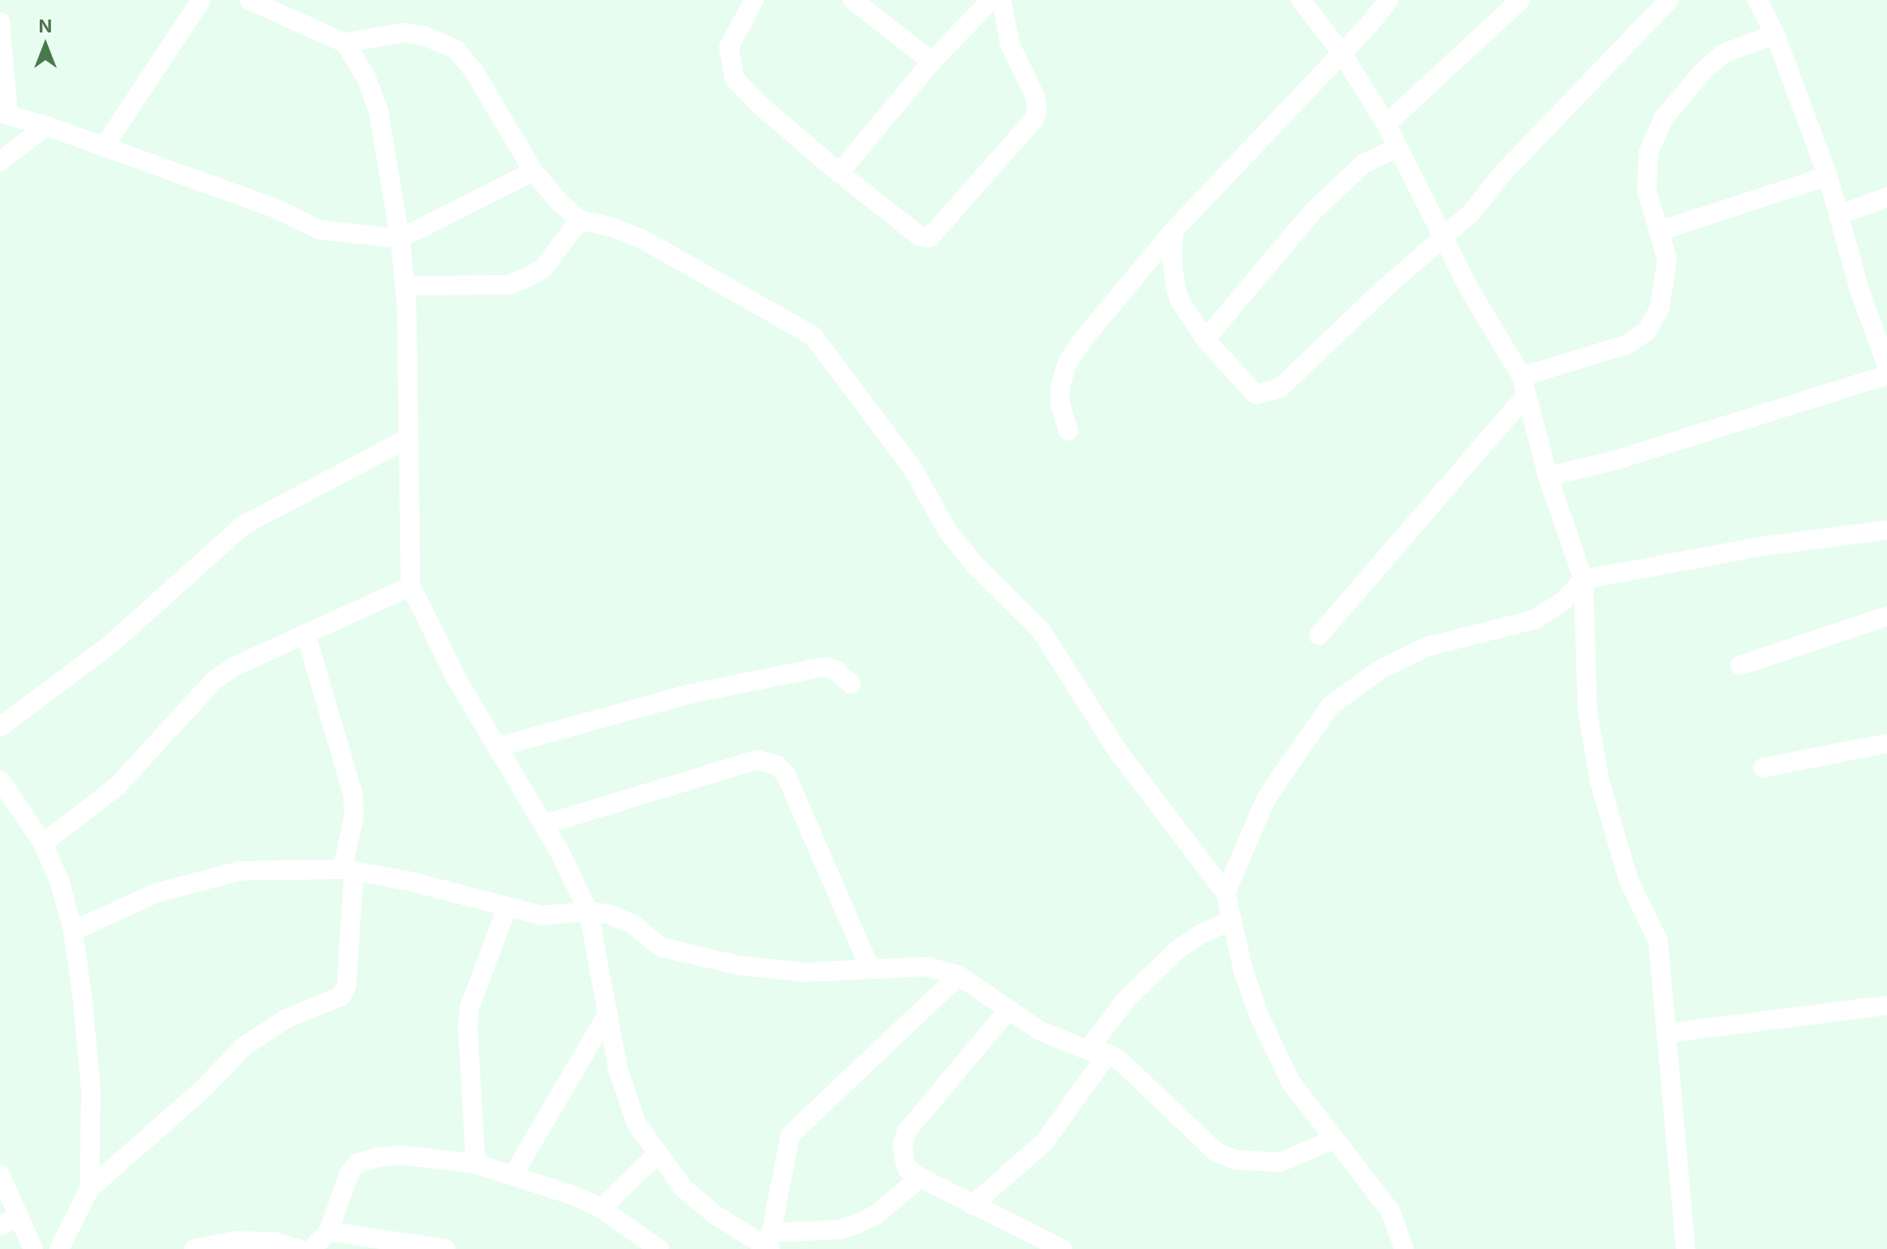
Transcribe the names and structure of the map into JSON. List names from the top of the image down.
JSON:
{
  "north": "top"
}
